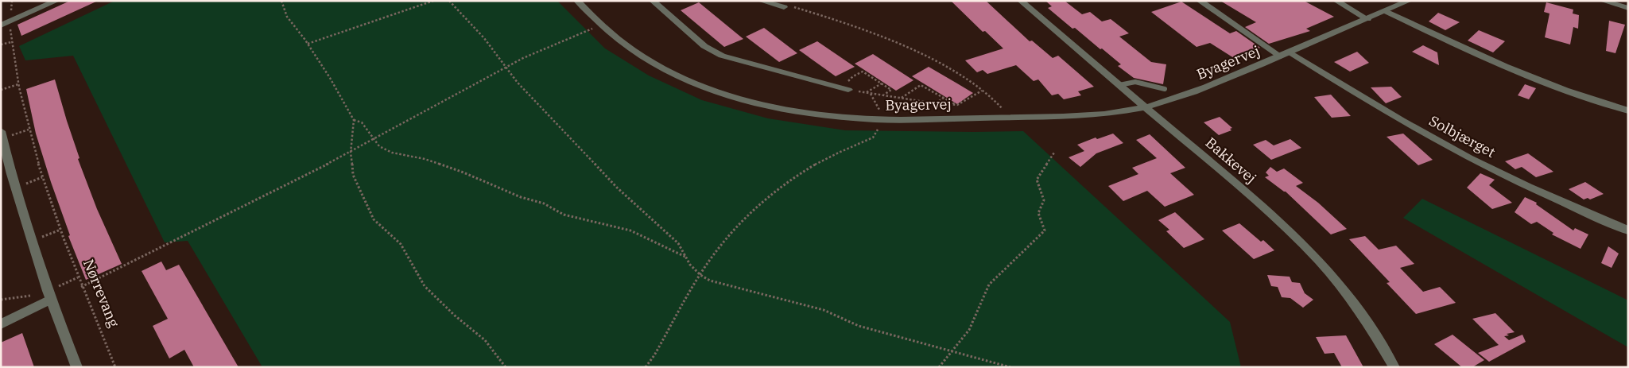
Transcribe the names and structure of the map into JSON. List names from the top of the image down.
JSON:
{
  "streets": {
    "street": ["Byagervej", "Solbjærget", "Bakkevej"],
    "path": ["Nørrevang"]
  },
  "crossings": [
    ["Byagervej", "Solbjærget"],
    ["Byagervej", "Bakkevej"]
  ]
}
